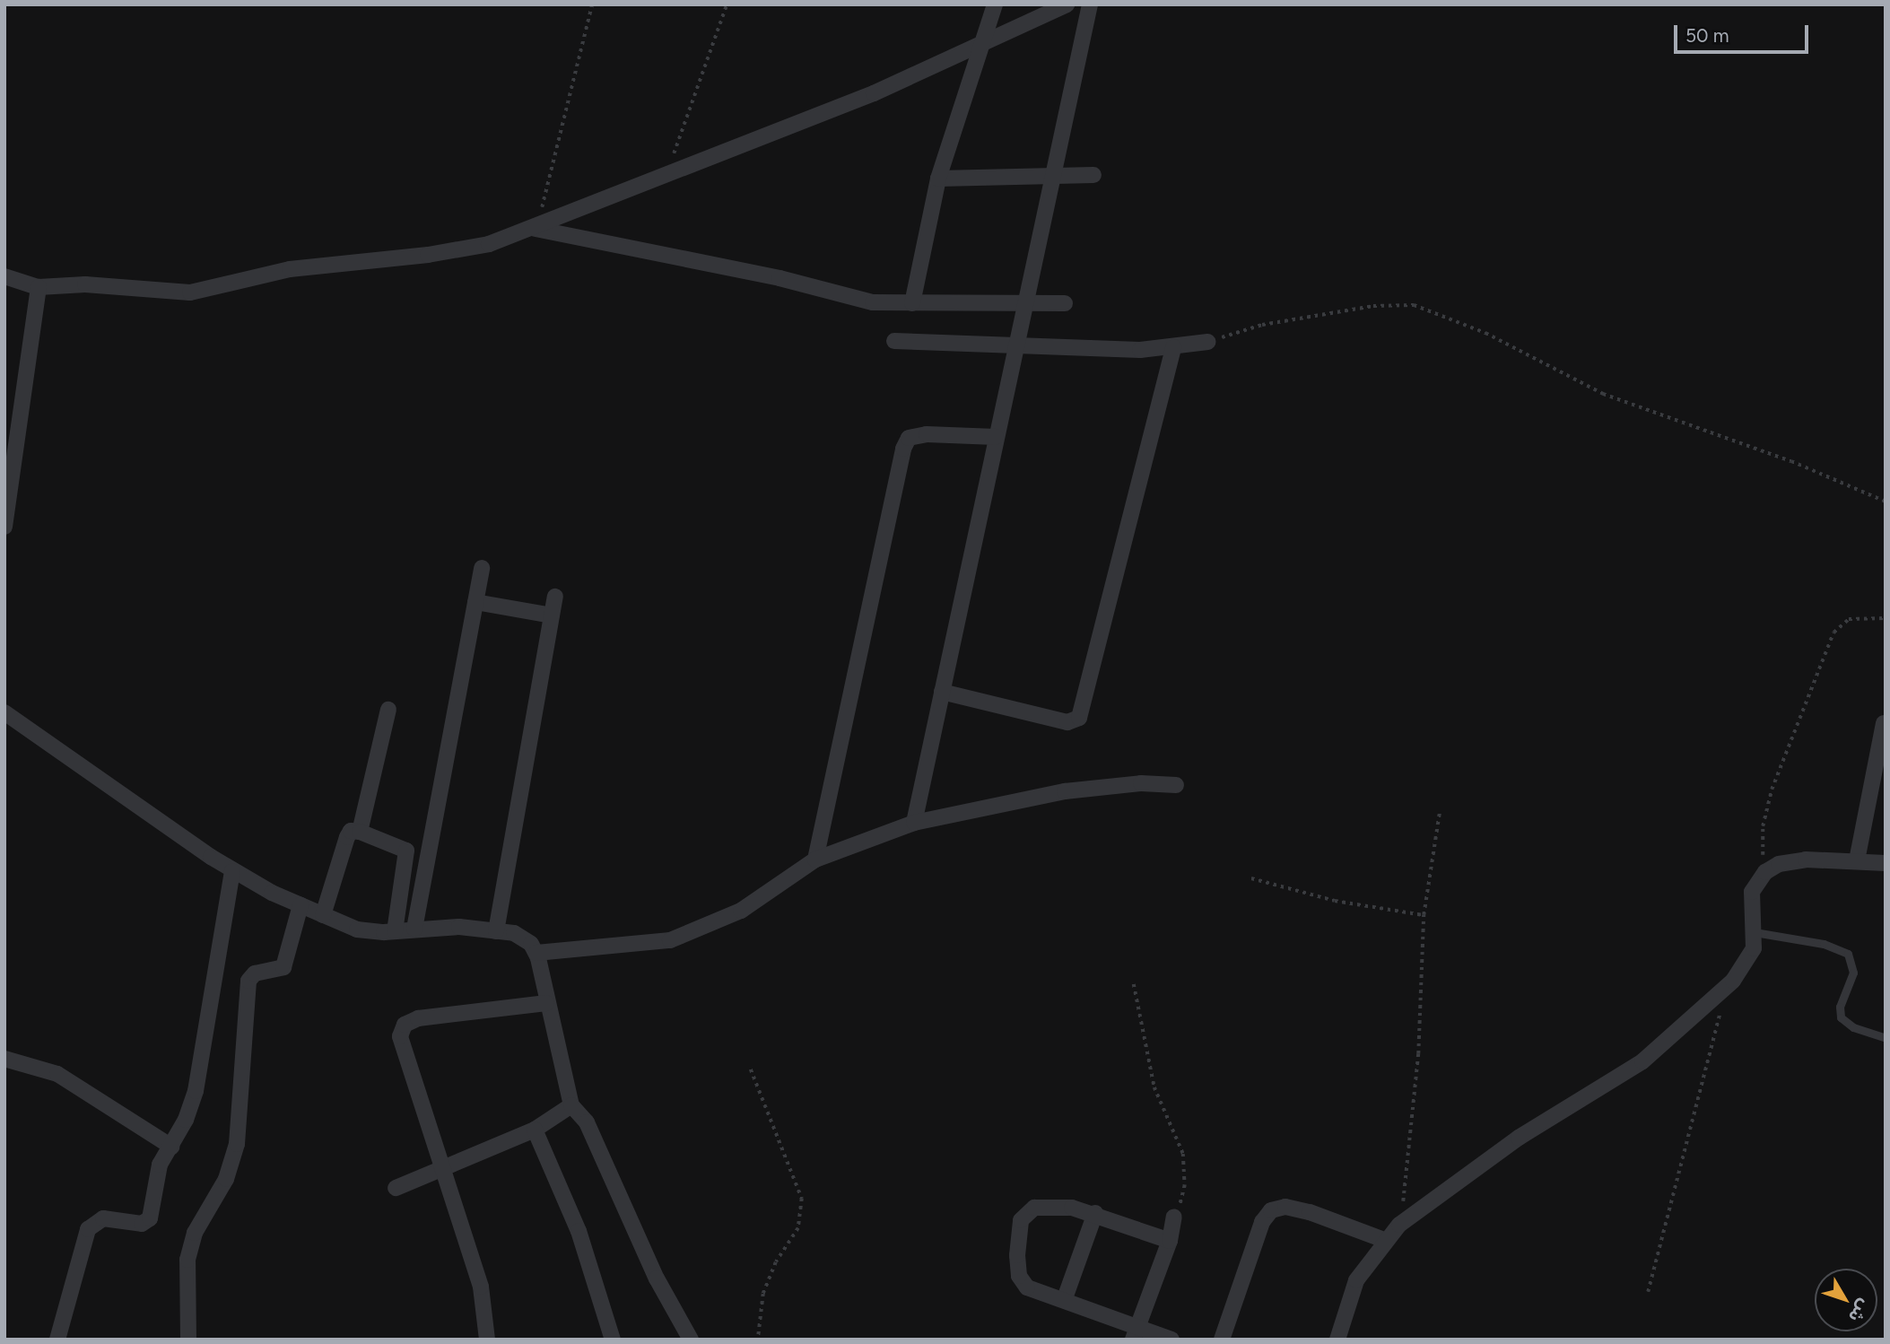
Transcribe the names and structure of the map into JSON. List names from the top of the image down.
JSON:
{
  "scale_bar": "50 m",
  "north": "bottom right"
}
